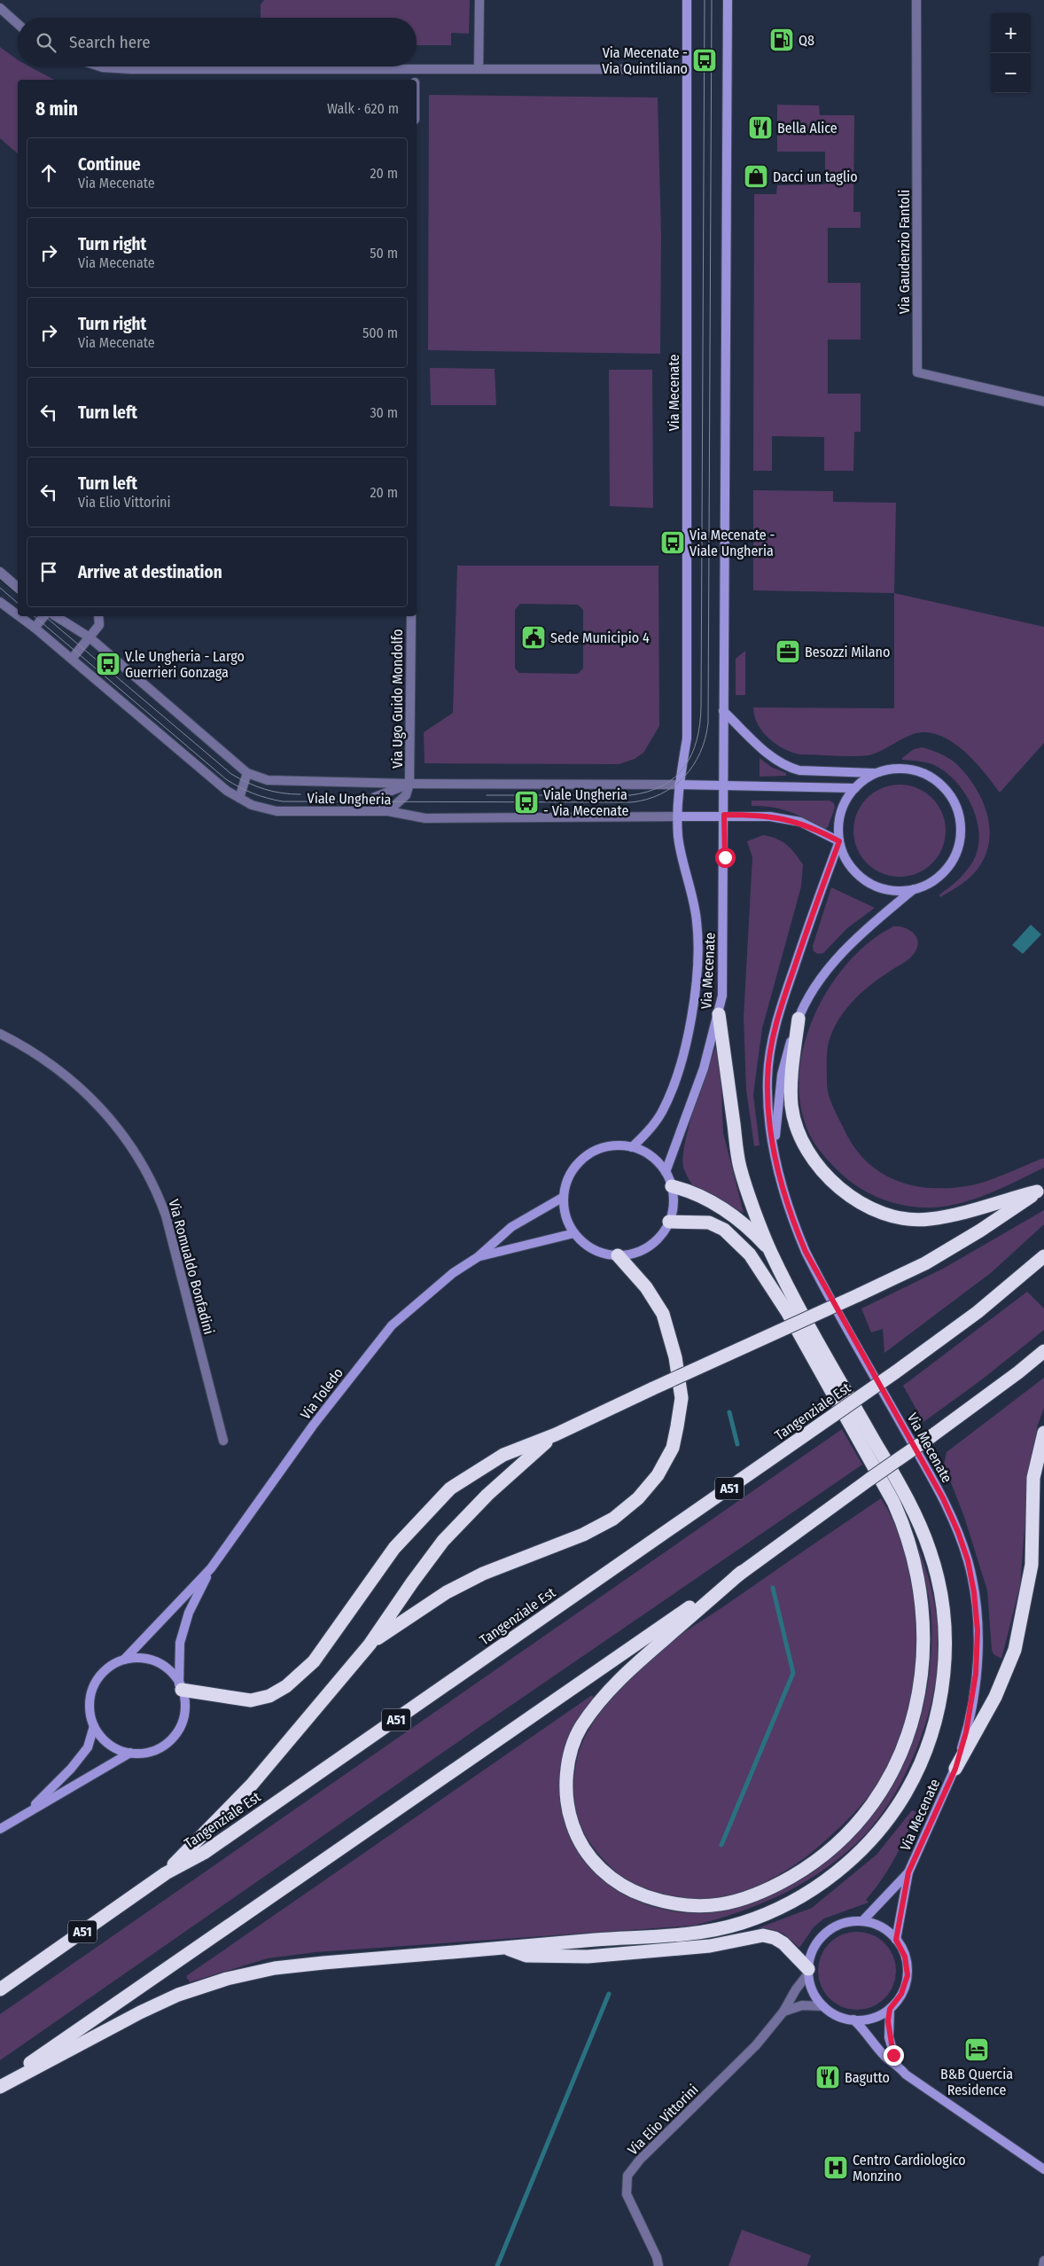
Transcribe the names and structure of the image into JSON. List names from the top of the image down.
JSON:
{
  "streets": {
    "highway": ["Tangenziale Est", "A51"],
    "main road": ["Via Mecenate", "Via Toledo"],
    "street": [
      "Via Gaudenzio Fantoli",
      "Via Ugo Guido Mondolfo",
      "Viale Ungheria",
      "Via Romualdo Bonfadini",
      "Via Elio Vittorini"
    ]
  },
  "crossings": [
    ["Via Mecenate", "Viale Ungheria"],
    ["Via Mecenate", "Via Elio Vittorini"],
    ["Via Ugo Guido Mondolfo", "Viale Ungheria"]
  ],
  "places": {
    "fuel station": ["Q8"],
    "bus stop": [
      "Via Mecenate - Via Quintiliano",
      "Via Mecenate - Viale Ungheria",
      "V.le Ungheria - Largo Guerrieri Gonzaga",
      "Viale Ungheria - Via Mecenate"
    ],
    "restaurant": ["Bella Alice", "Bagutto"],
    "shop": ["Dacci un taglio"],
    "public building": ["Sede Municipio 4"],
    "office": ["Besozzi Milano"],
    "hotel": ["B&B Quercia Residence"],
    "hospital": ["Centro Cardiologico Monzino"]
  },
  "page": {
    "map_buttons": ["+", "−"],
    "search": "Search here",
    "heading": ["8 min", "Walk · 620 m"],
    "list": [
      ["Continue", "Via Mecenate", "20 m"],
      ["Turn right", "Via Mecenate", "50 m"],
      ["Turn right", "Via Mecenate", "500 m"],
      ["Turn left", "30 m"],
      ["Turn left", "Via Elio Vittorini", "20 m"],
      "Arrive at destination"
    ]
  }
}
